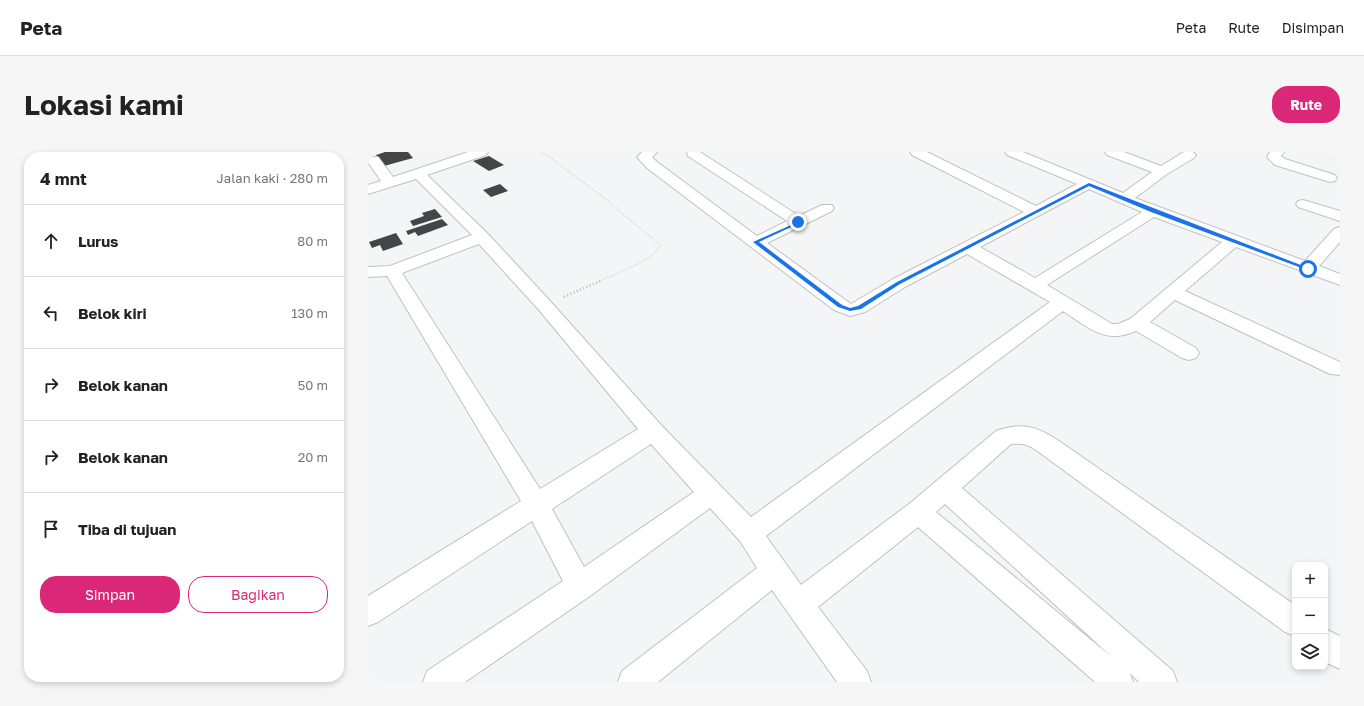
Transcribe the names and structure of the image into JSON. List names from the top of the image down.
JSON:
{
  "page": {
    "header": "Peta",
    "nav": ["Peta", "Rute", "Disimpan"],
    "buttons": [
      "Rute",
      ["Simpan", "Bagikan"]
    ],
    "title": "Lokasi kami",
    "heading": ["4 mnt", "Jalan kaki · 280 m"],
    "list": [
      ["Lurus", "80 m"],
      ["Belok kiri", "130 m"],
      ["Belok kanan", "50 m"],
      ["Belok kanan", "20 m"],
      "Tiba di tujuan"
    ],
    "map_buttons": ["+", "−"]
  }
}
